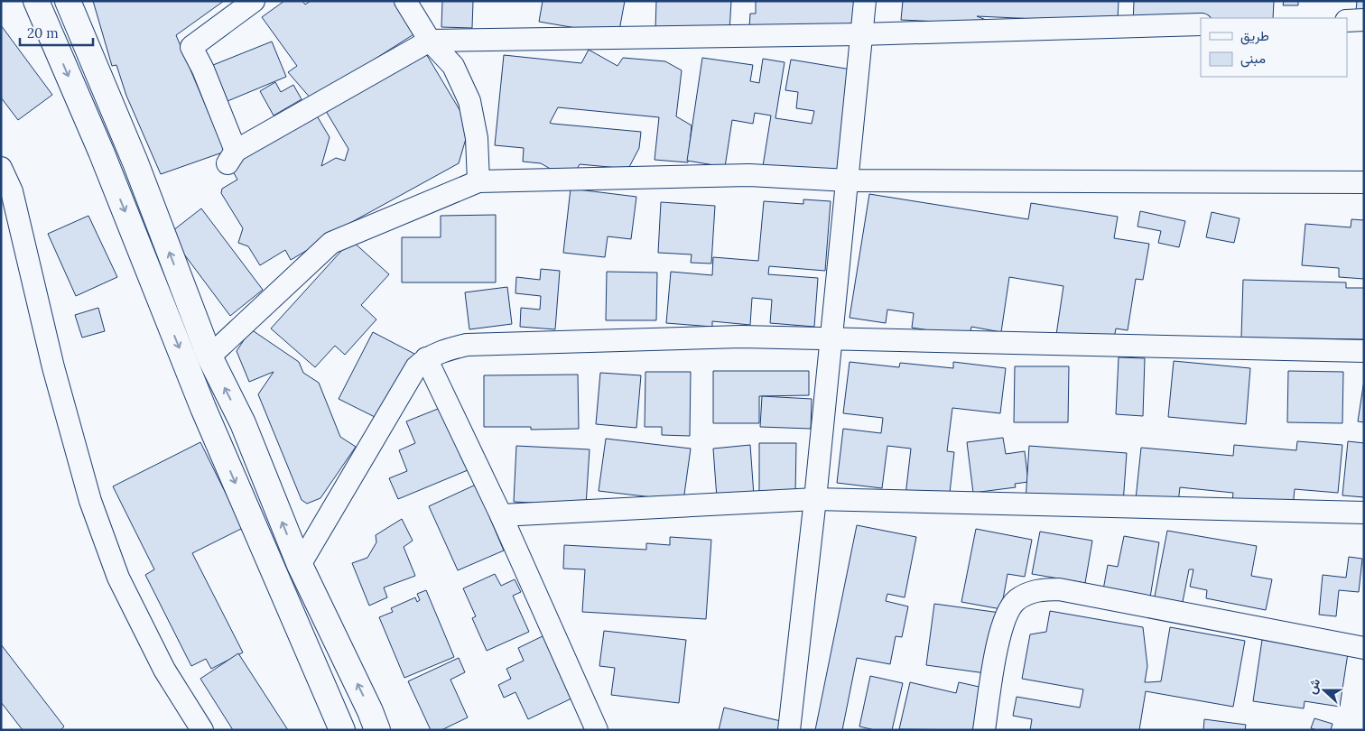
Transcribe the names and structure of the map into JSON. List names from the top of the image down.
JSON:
{
  "legend": ["طريق", "مبنى"],
  "scale_bar": "20 m",
  "north": "left"
}
